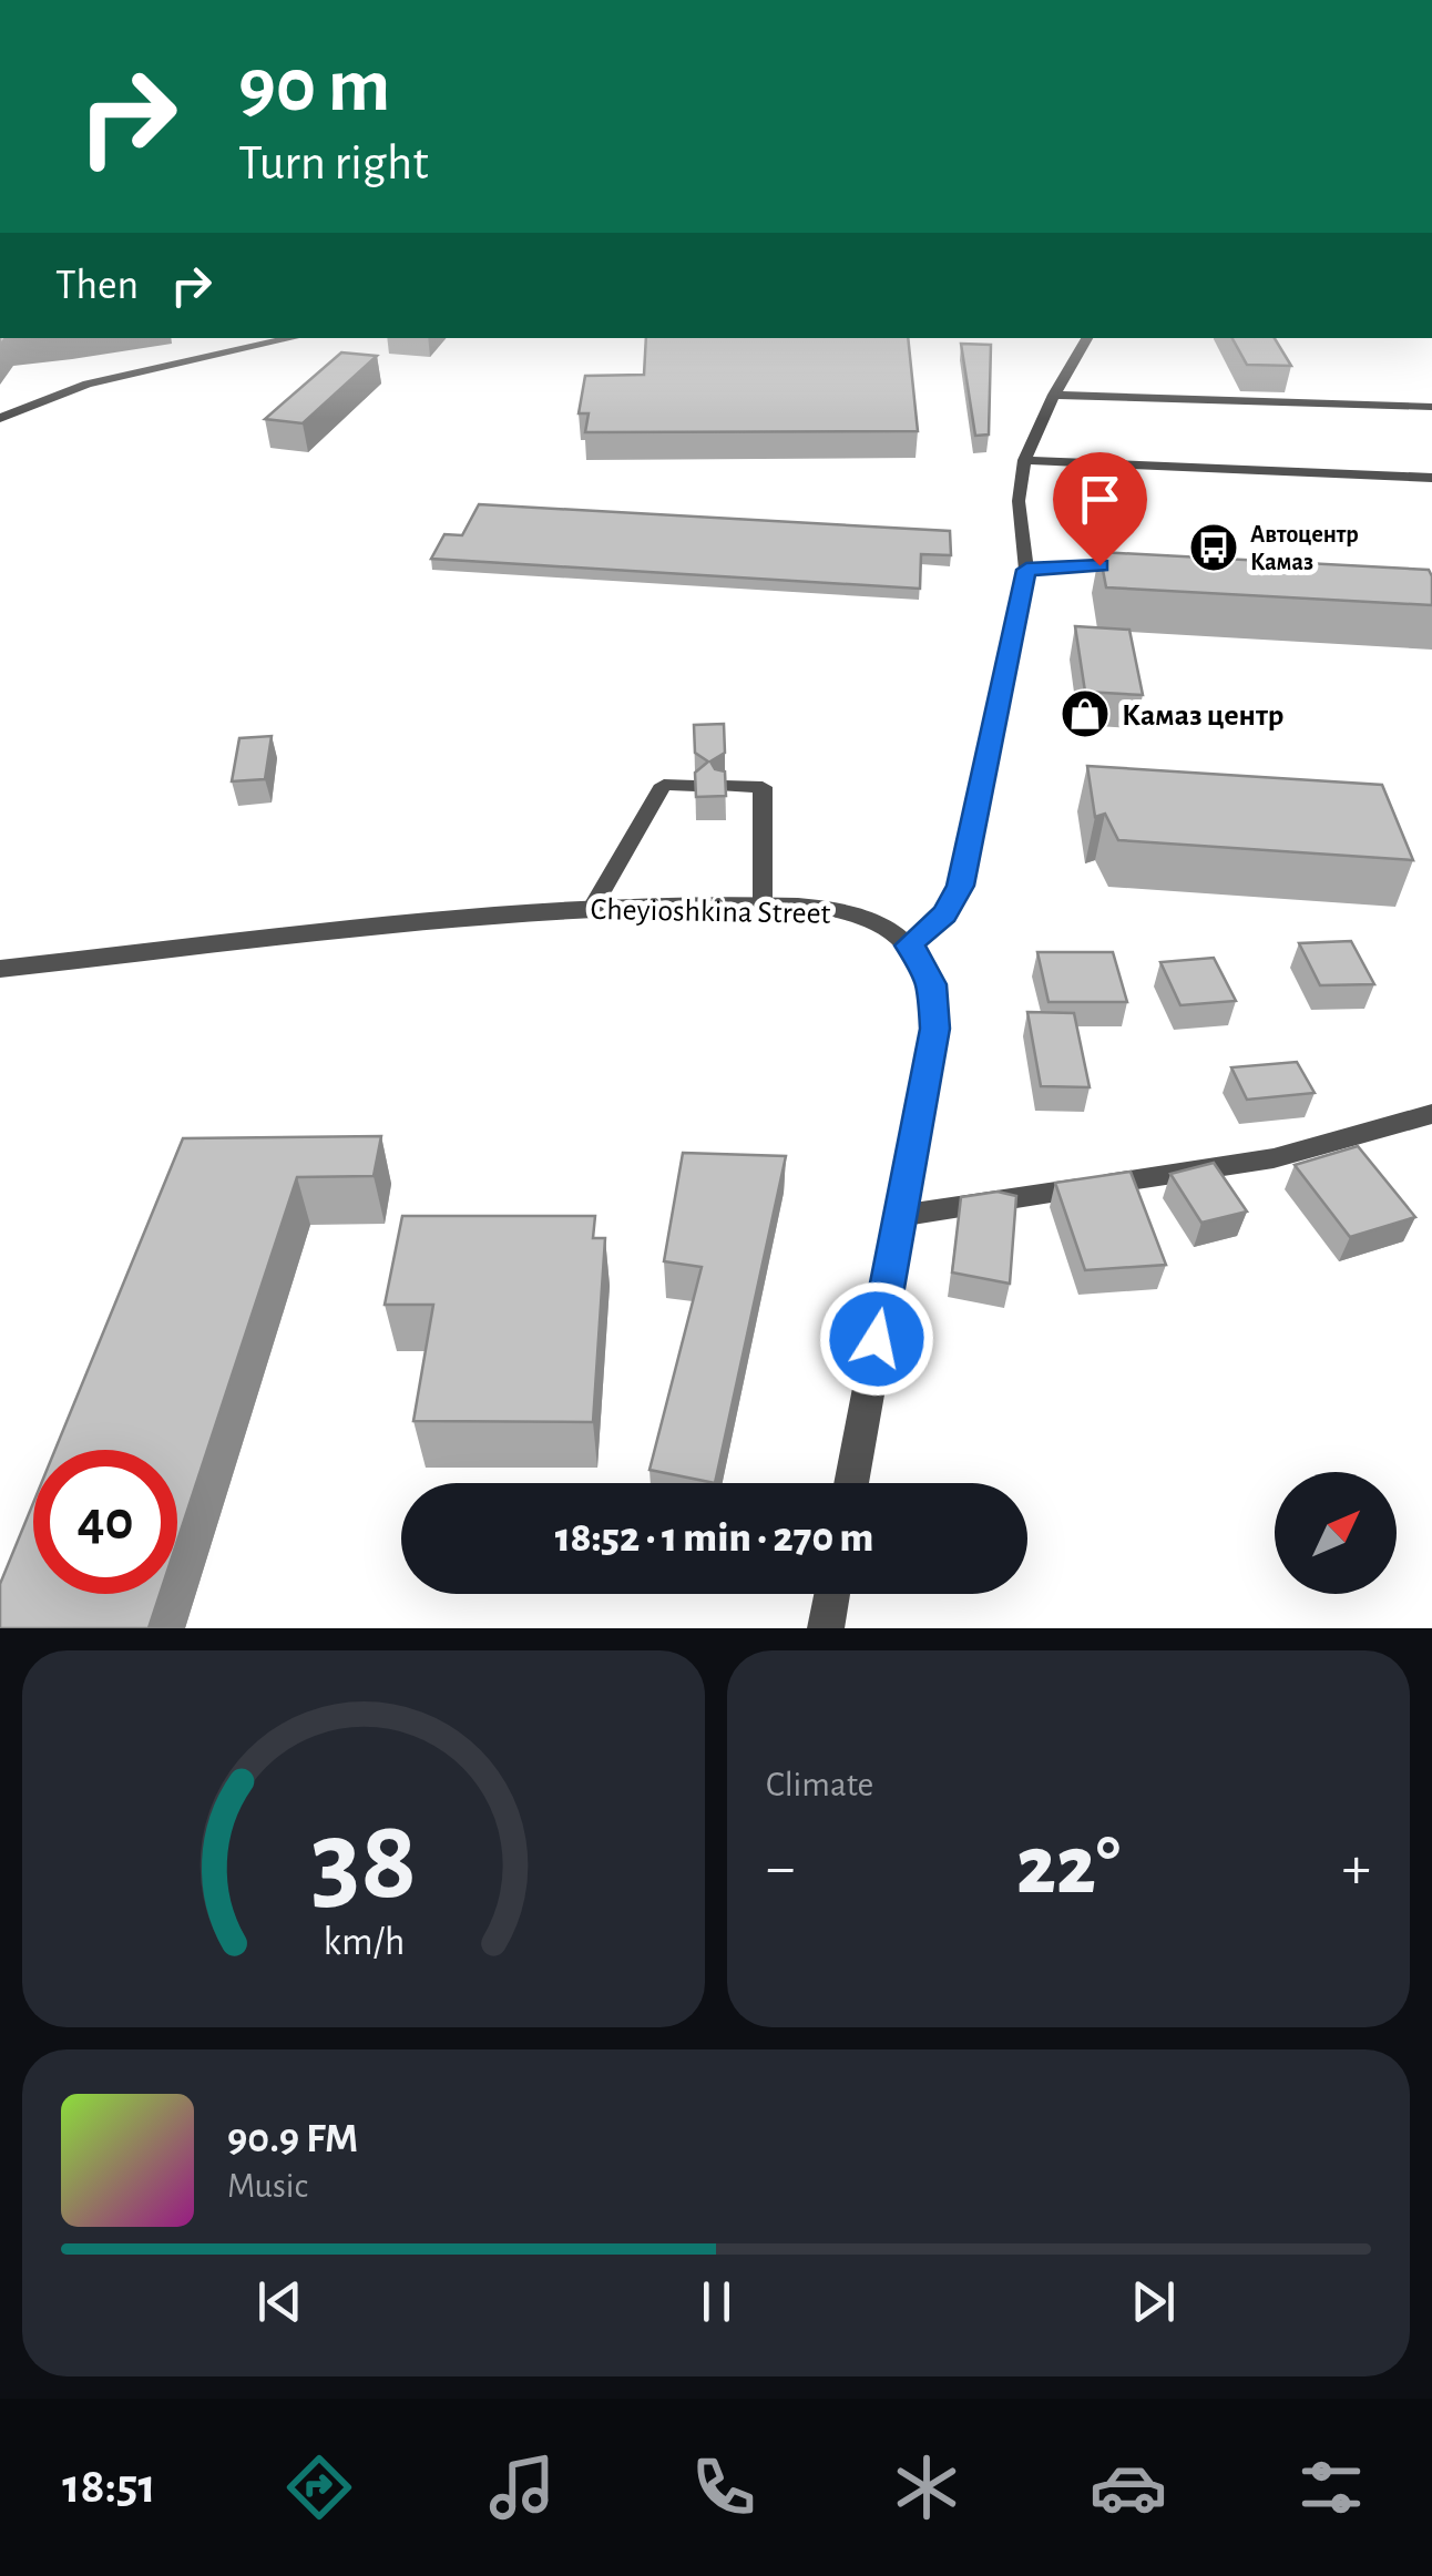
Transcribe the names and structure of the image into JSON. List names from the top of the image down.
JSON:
{
  "streets": {
    "street": ["Cheyioshkina Street"]
  },
  "places": {
    "bus stop": ["Автоцентр Камаз"],
    "shop": ["Камаз центр"]
  },
  "north": "top right",
  "page": {
    "turn": ["90 m", "Turn right"],
    "then": "Then",
    "limit": "40",
    "trip": "18:52 · 1 min · 270 m",
    "tile": "Climate",
    "heat": ["−", "22°", "+"],
    "song": ["90.9 FM", "Music"],
    "tabs": "18:51",
    "gauge": ["38", "km/h"]
  }
}
